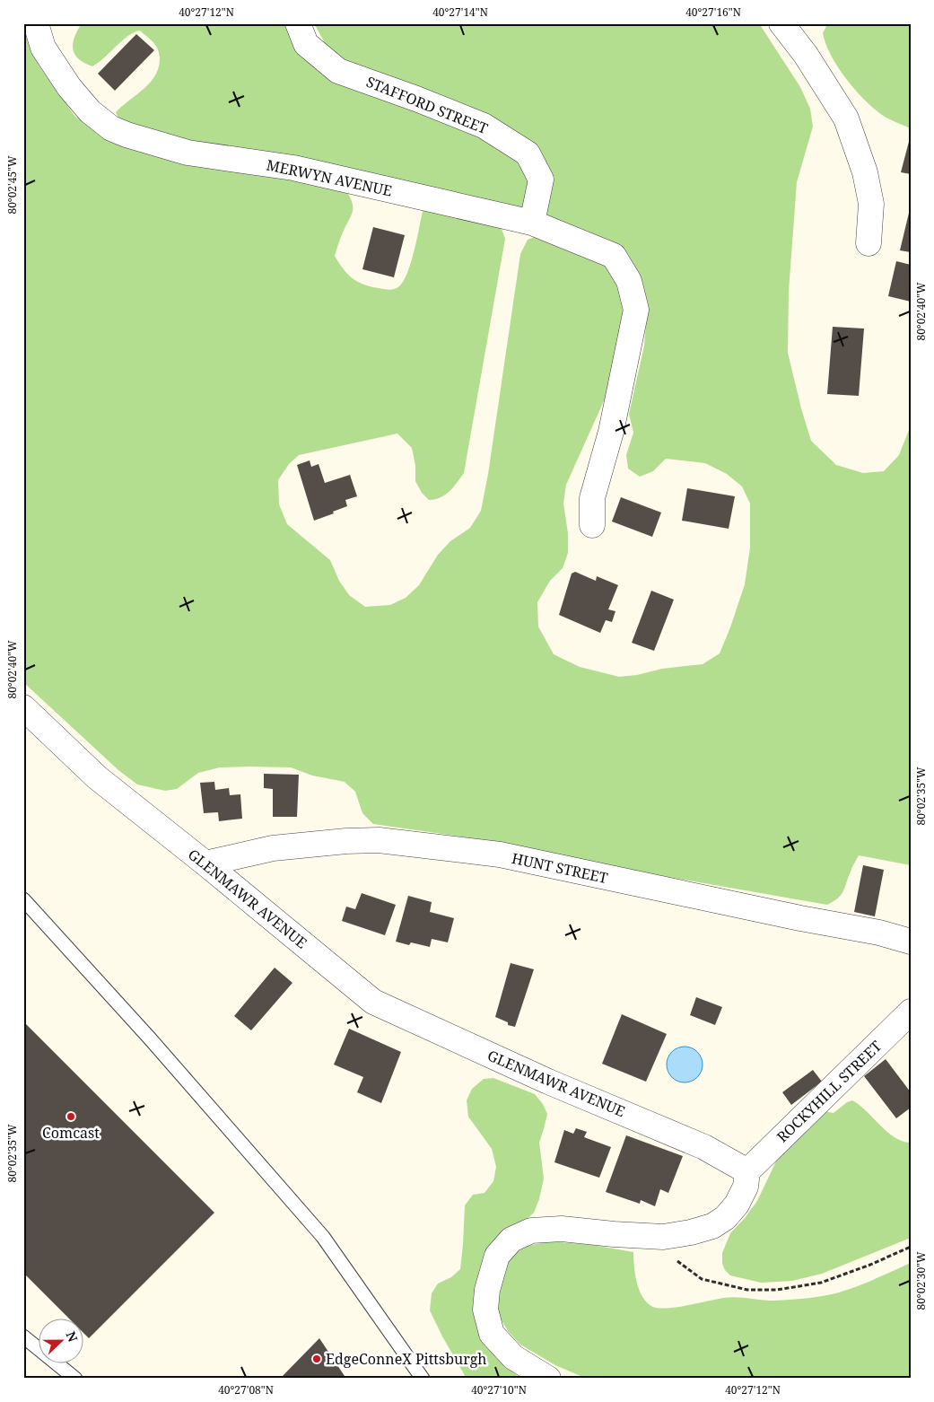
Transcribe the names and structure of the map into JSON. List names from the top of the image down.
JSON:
{
  "streets": {
    "street": [
      "STAFFORD STREET",
      "MERWYN AVENUE",
      "HUNT STREET",
      "GLENMAWR AVENUE",
      "ROCKYHILL STREET"
    ]
  },
  "crossings": [
    ["STAFFORD STREET", "MERWYN AVENUE"],
    ["HUNT STREET", "GLENMAWR AVENUE"],
    ["GLENMAWR AVENUE", "ROCKYHILL STREET"]
  ],
  "places": ["Comcast", "EdgeConneX Pittsburgh"],
  "north": "right",
  "coordinates": [
    "40°27'12\"N",
    "40°27'14\"N",
    "40°27'16\"N",
    "80°02'45\"W",
    "80°02'40\"W",
    "80°02'35\"W",
    "80°02'30\"W",
    "40°27'08\"N",
    "40°27'10\"N"
  ]
}
